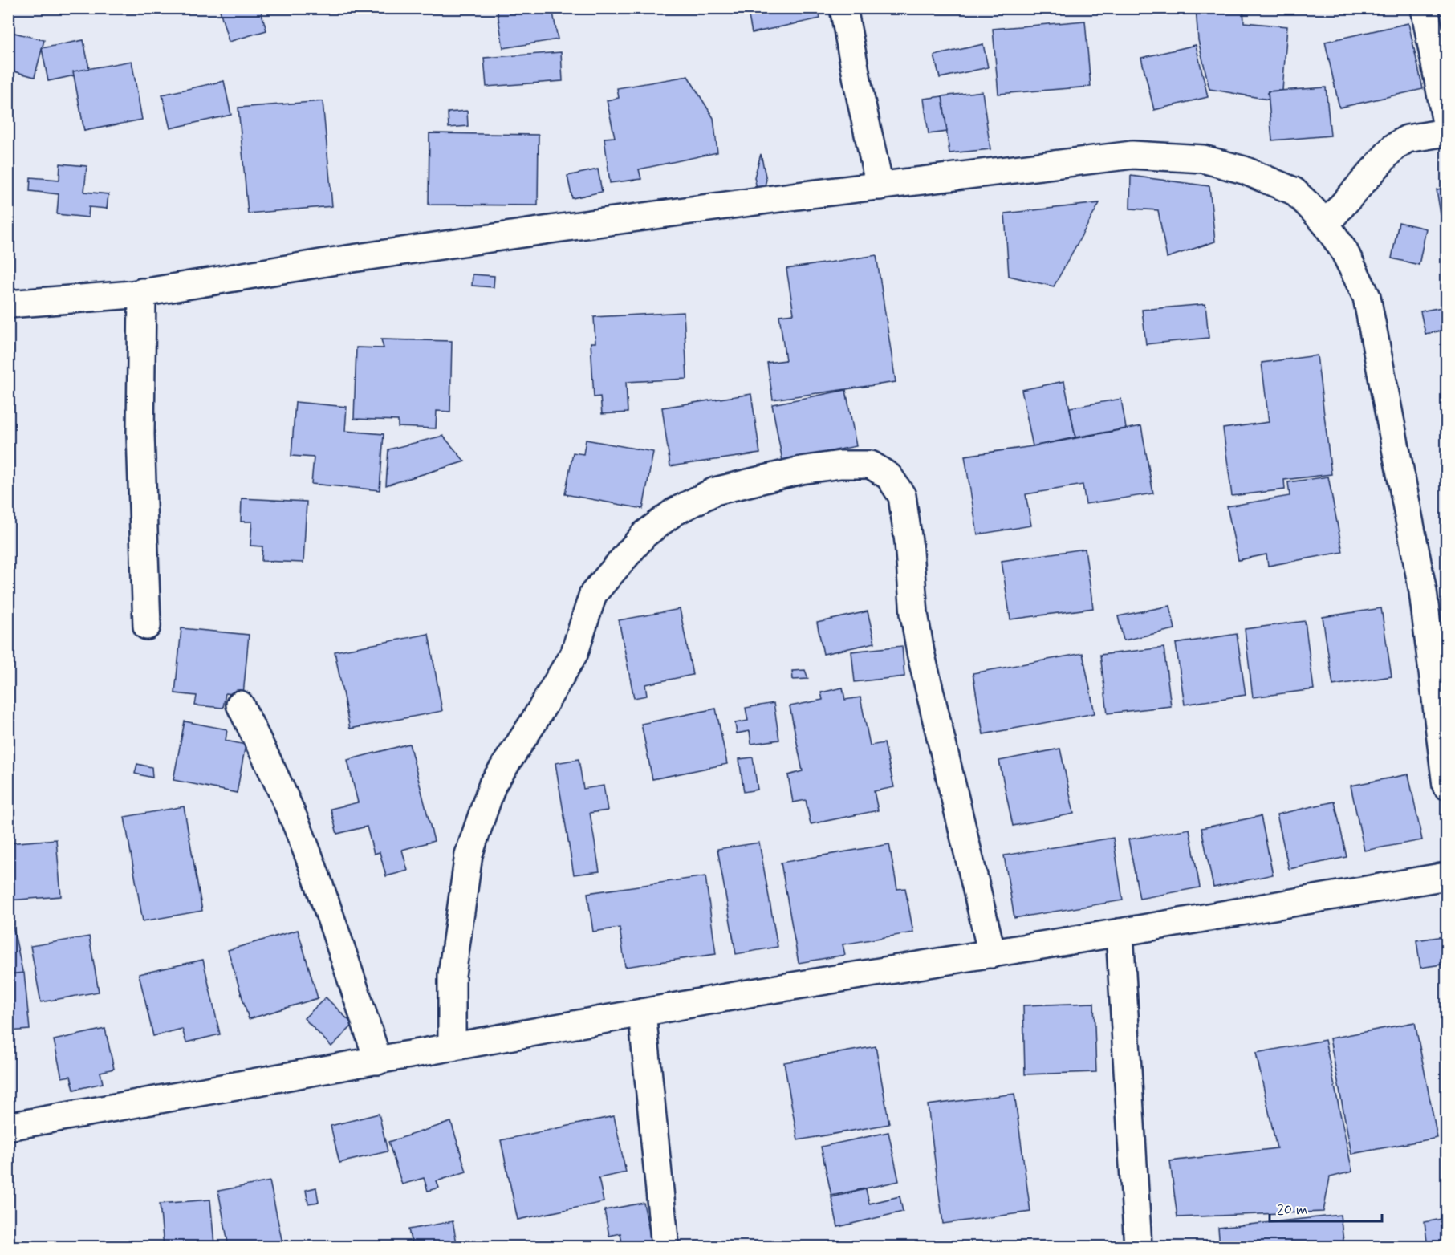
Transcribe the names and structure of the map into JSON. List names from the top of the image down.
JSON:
{
  "scale_bar": "20 m"
}
